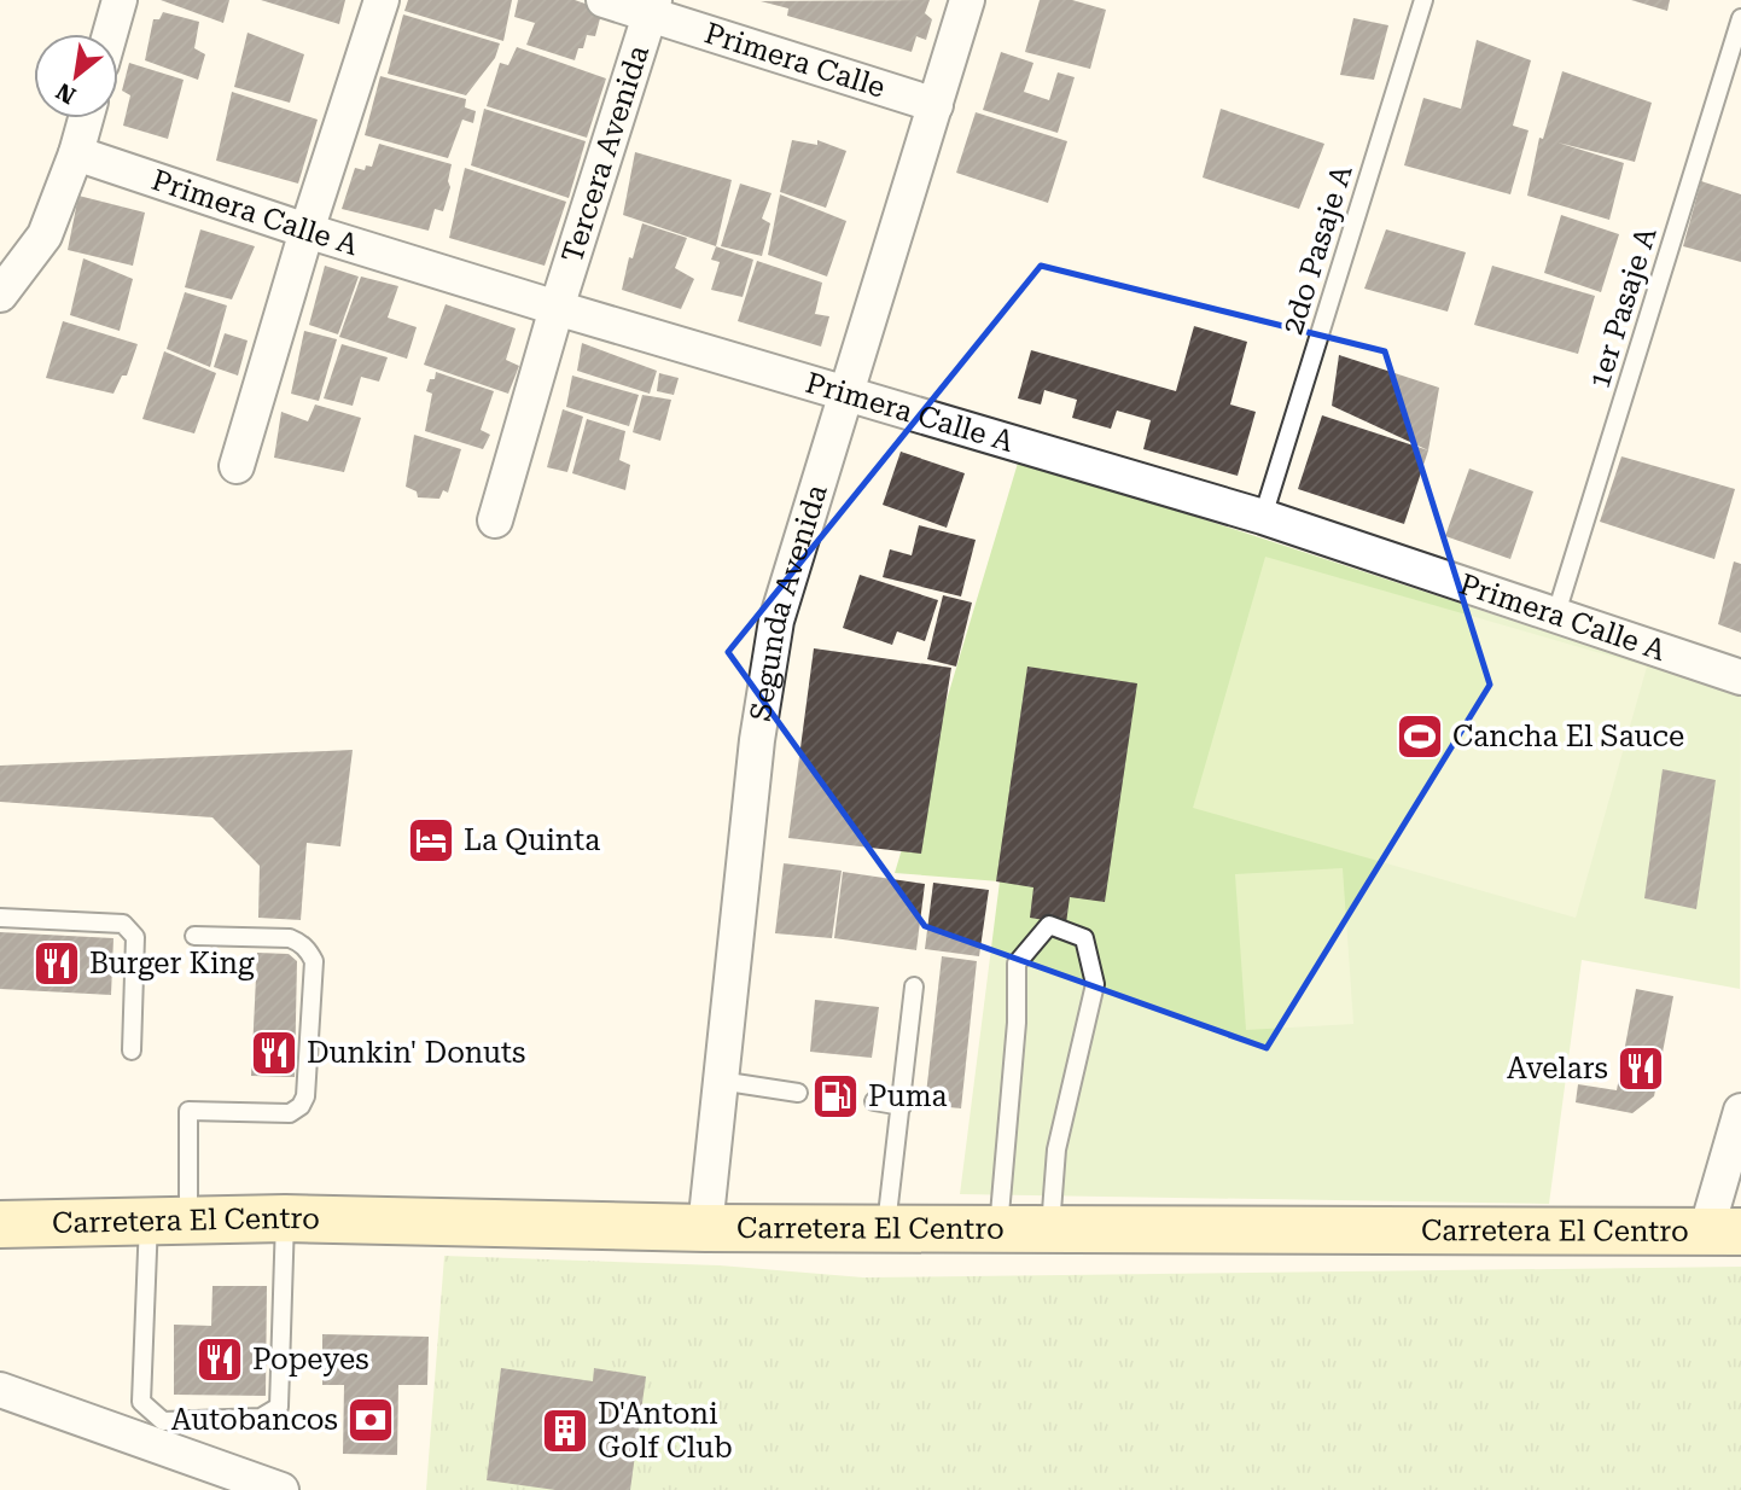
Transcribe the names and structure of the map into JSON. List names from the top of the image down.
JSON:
{
  "streets": {
    "main road": ["Carretera El Centro"],
    "street": [
      "Primera Calle",
      "Tercera Avenida",
      "Primera Calle A",
      "Segunda Avenida"
    ],
    "lane": ["2do Pasaje A", "1er Pasaje A"]
  },
  "crossings": [
    ["Primera Calle", "Tercera Avenida"],
    ["Primera Calle", "Segunda Avenida"],
    ["Tercera Avenida", "Primera Calle A"],
    ["Primera Calle A", "2do Pasaje A"],
    ["Primera Calle A", "1er Pasaje A"],
    ["Primera Calle A", "Segunda Avenida"],
    ["Segunda Avenida", "Carretera El Centro"]
  ],
  "places": {
    "sports": ["Cancha El Sauce"],
    "hotel": ["La Quinta"],
    "restaurant": [
      "Burger King",
      "Dunkin' Donuts",
      "Avelars",
      "Popeyes"
    ],
    "fuel station": ["Puma"],
    "bank": ["Autobancos"],
    "building": ["D'Antoni Golf Club"]
  },
  "north": "bottom left"
}
